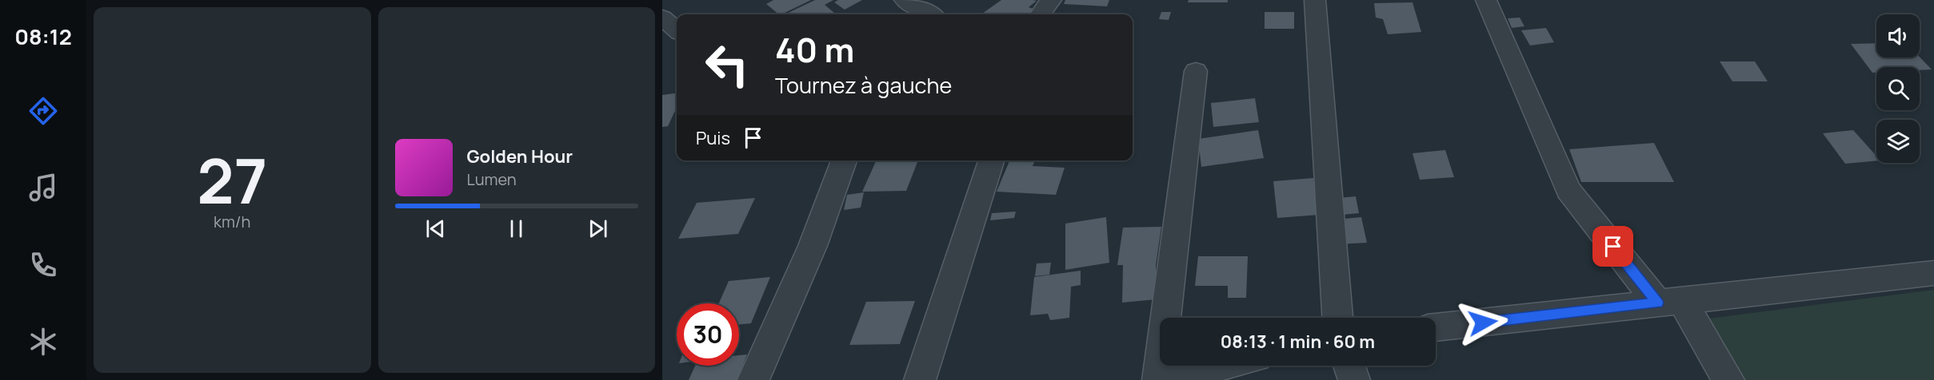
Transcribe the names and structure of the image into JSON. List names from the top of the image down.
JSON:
{
  "page": {
    "tabs": "08:12",
    "tile": ["27", "km/h"],
    "turn": ["40 m", "Tournez à gauche"],
    "then": "Puis",
    "song": ["Golden Hour", "Lumen"],
    "limit": "30",
    "trip": "08:13 · 1 min · 60 m"
  }
}
